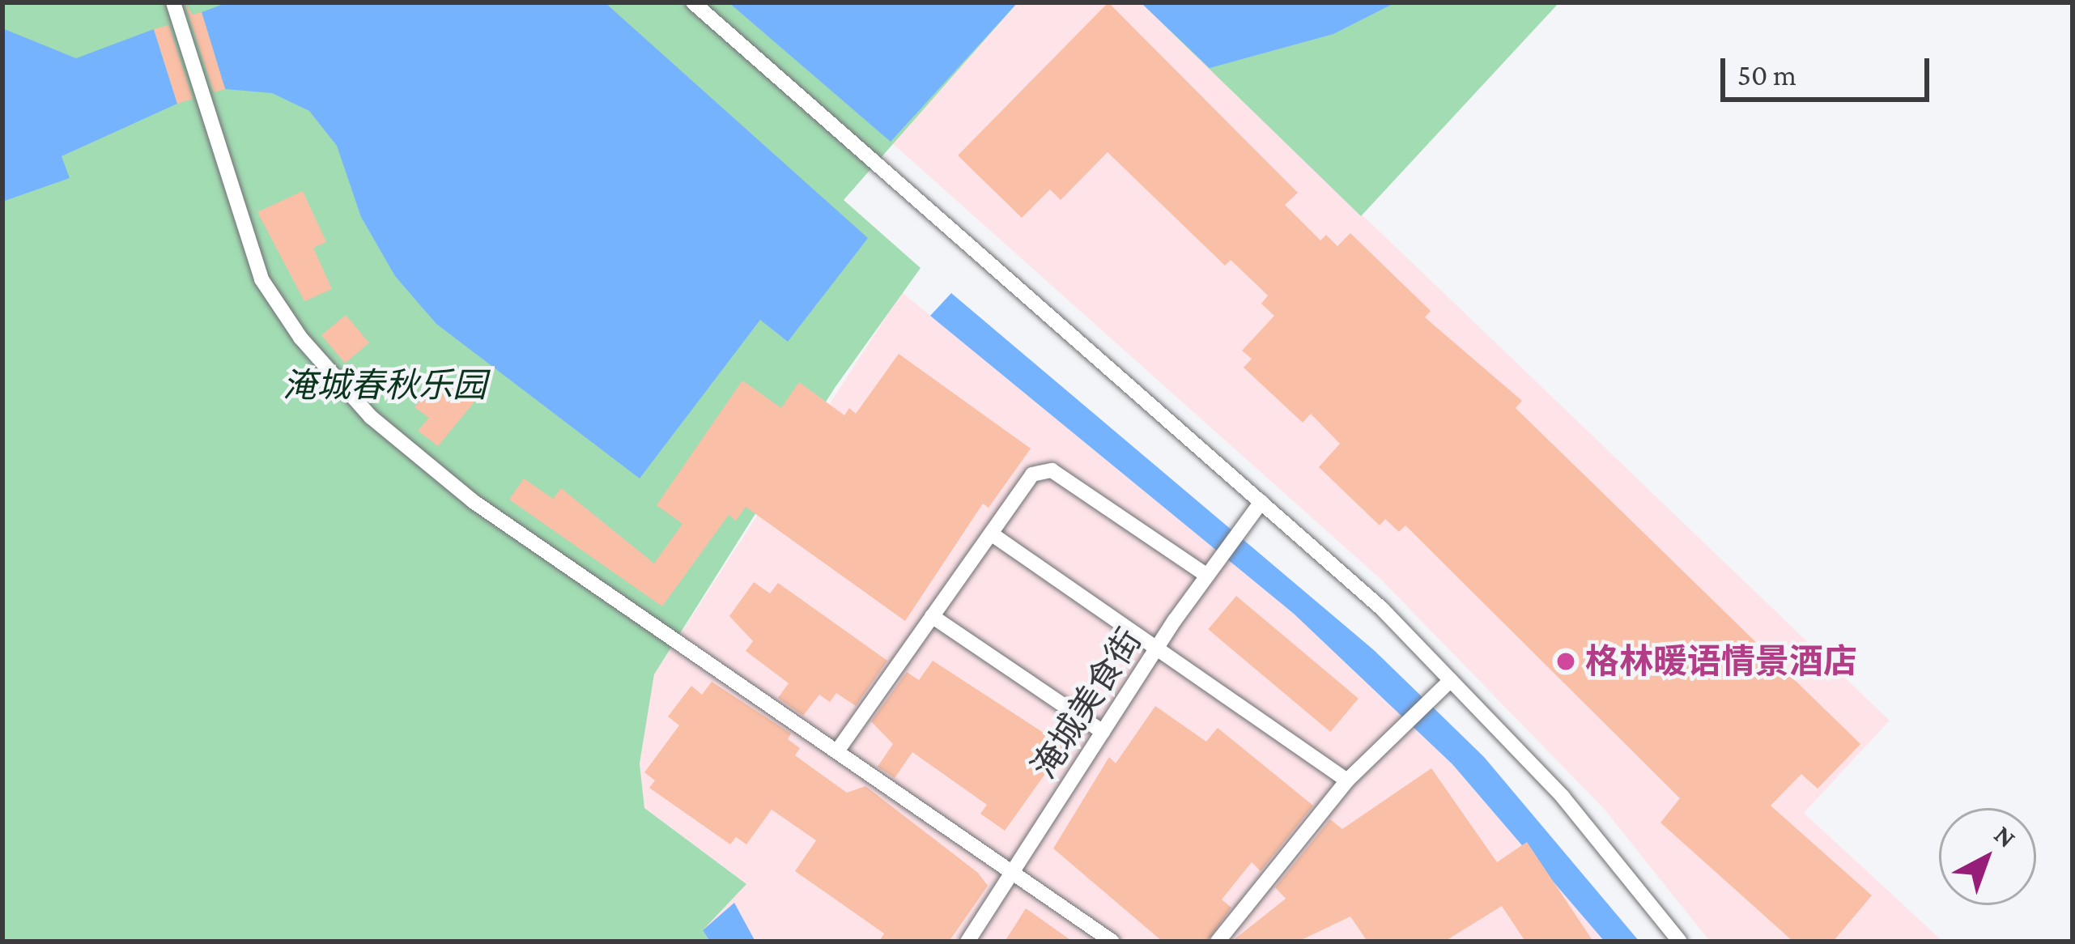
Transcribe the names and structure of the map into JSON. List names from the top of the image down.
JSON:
{
  "streets": {
    "lane": ["淹城美食街"]
  },
  "parks": ["淹城春秋乐园"],
  "places": ["格林暖语情景酒店"],
  "scale_bar": "50 m",
  "north": "top right"
}
